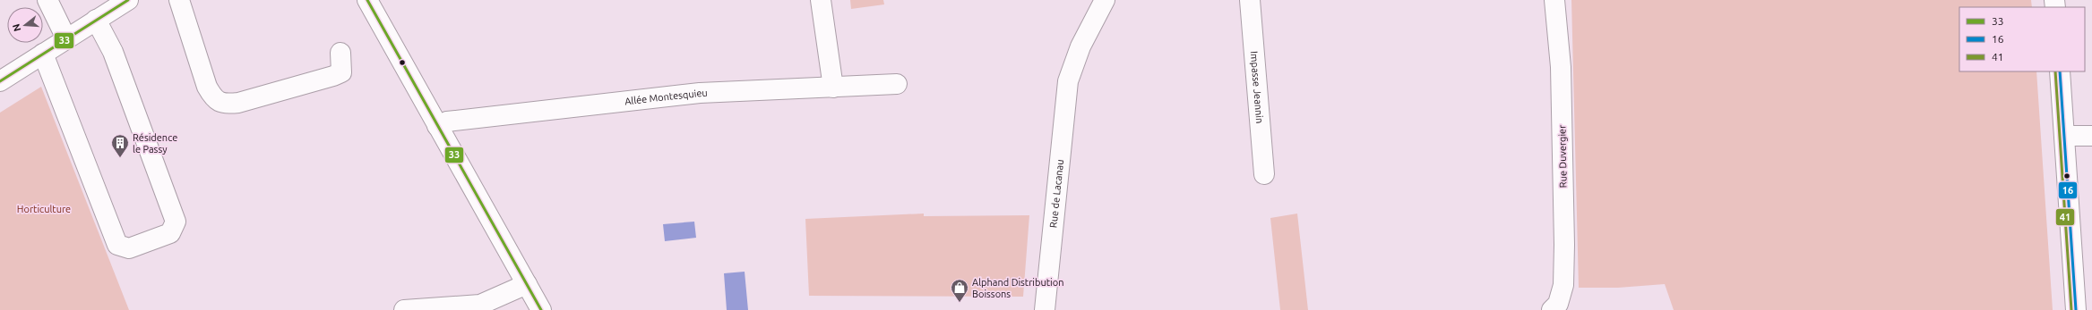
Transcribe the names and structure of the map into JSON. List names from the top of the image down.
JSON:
{
  "streets": {
    "street": [
      "Impasse Jeannin",
      "Allée Montesquieu",
      "Rue Duvergier",
      "Rue de Lacanau"
    ]
  },
  "parks": ["Horticulture"],
  "places": {
    "building": ["Résidence le Passy"],
    "shop": ["Alphand Distribution Boissons"]
  },
  "lines": ["transit line 33", "transit line 16", "transit line 41"],
  "legend": ["33", "16", "41"],
  "north": "left"
}
